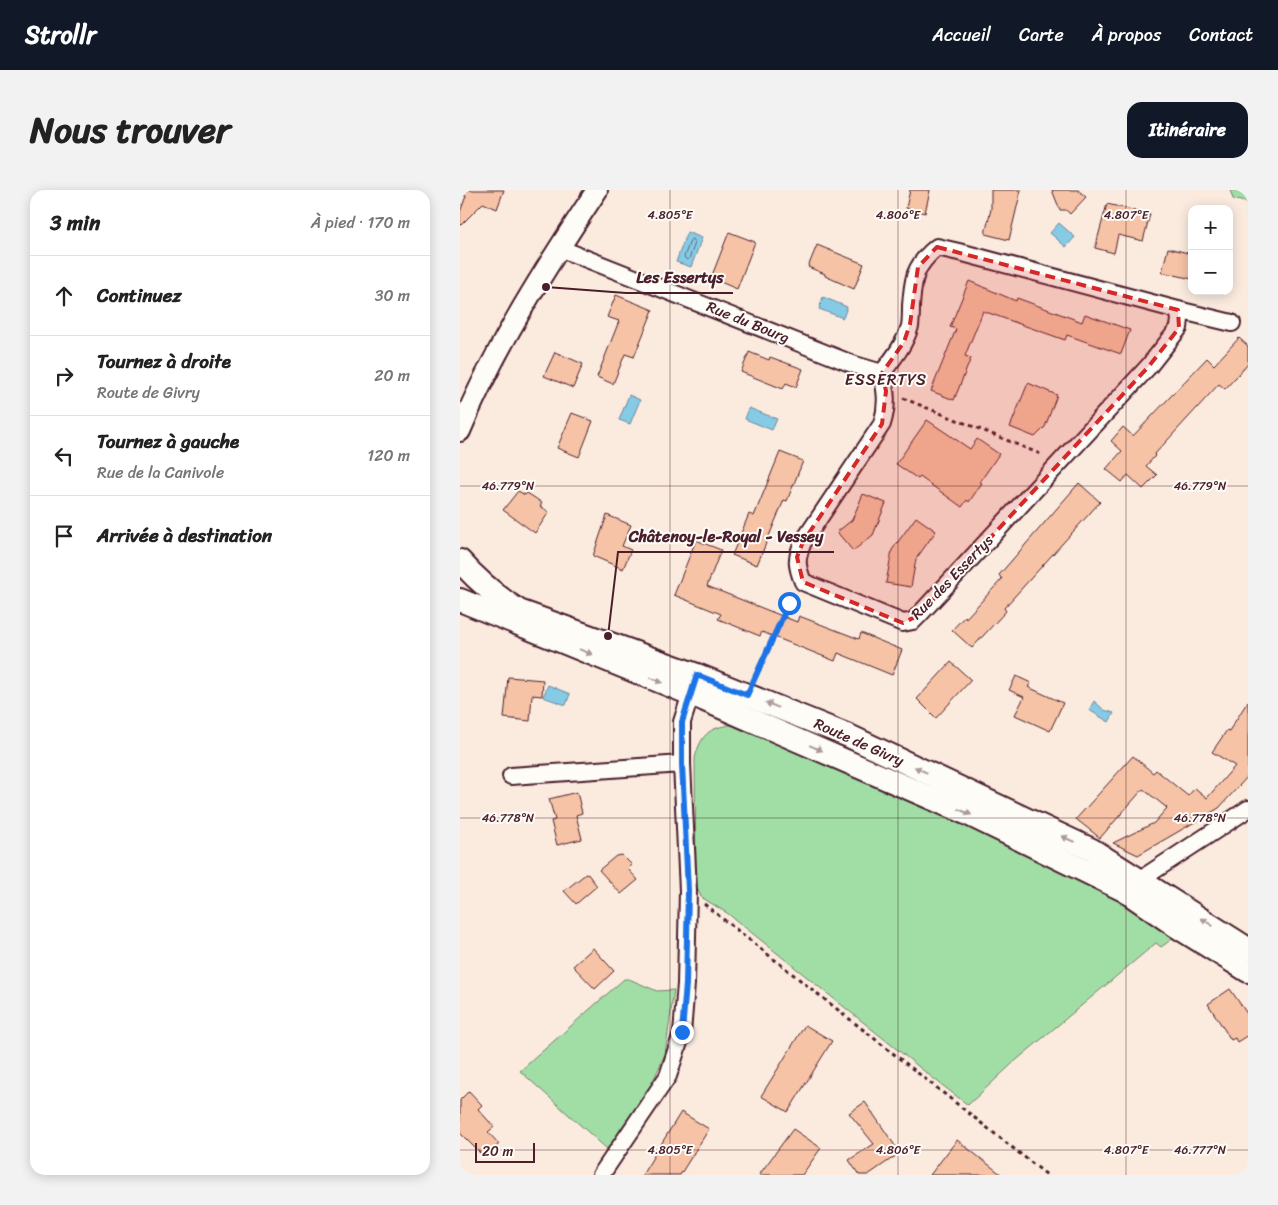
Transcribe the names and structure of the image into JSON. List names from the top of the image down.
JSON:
{
  "streets": {
    "main road": ["Route de Givry"],
    "street": ["Rue du Bourg", "Rue des Essertys"]
  },
  "districts": ["ESSERTYS"],
  "places": ["Les Essertys", "Châtenoy-le-Royal - Vessey"],
  "scale_bar": "20 m",
  "page": {
    "header": "Strollr",
    "nav": [
      "Accueil",
      "Carte",
      "À propos",
      "Contact"
    ],
    "title": "Nous trouver",
    "buttons": "Itinéraire",
    "heading": ["3 min", "À pied · 170 m"],
    "map_buttons": ["+", "−"],
    "list": [
      ["Continuez", "30 m"],
      ["Tournez à droite", "Route de Givry", "20 m"],
      ["Tournez à gauche", "Rue de la Canivole", "120 m"],
      "Arrivée à destination"
    ],
    "scale": "20 m"
  },
  "coordinates": [
    "4.805°E",
    "4.806°E",
    "4.807°E",
    "46.779°N",
    "46.778°N",
    "46.777°N"
  ]
}
